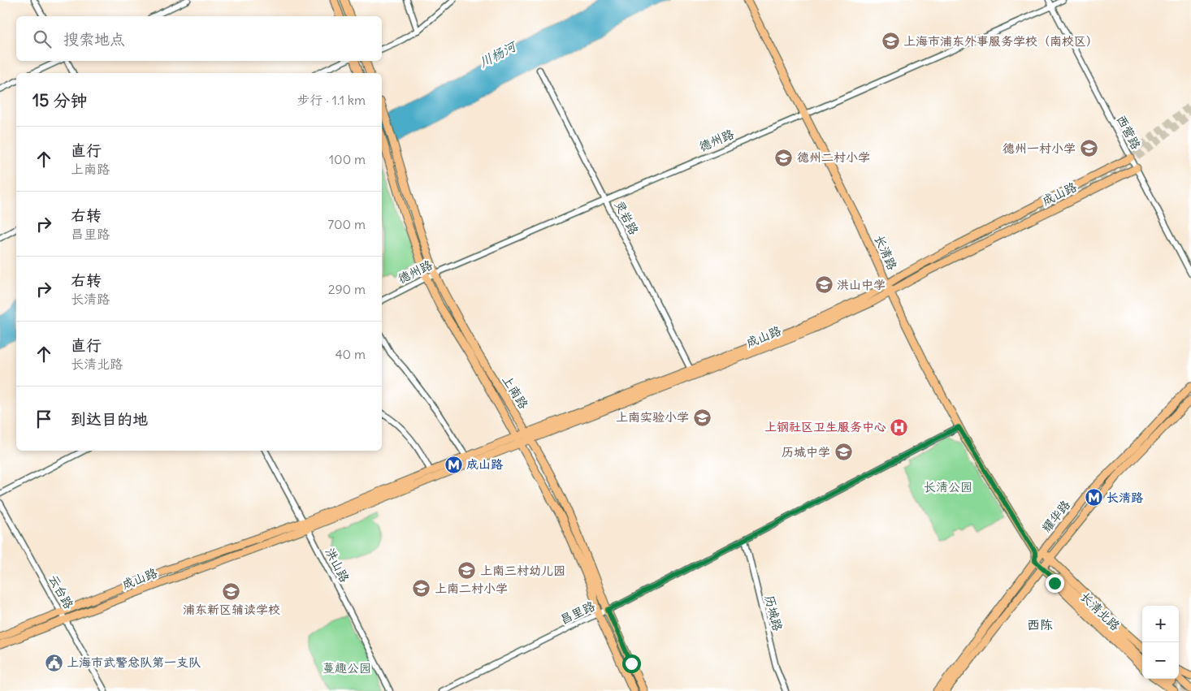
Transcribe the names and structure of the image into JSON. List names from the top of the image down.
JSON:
{
  "streets": {
    "main road": [
      "成山路",
      "长清路",
      "上南路",
      "耀华路",
      "长清北路"
    ],
    "street": [
      "西营路",
      "德州路",
      "灵岩路",
      "洪山路",
      "云台路",
      "昌里路",
      "历城路"
    ]
  },
  "crossings": [
    ["西营路", "德州路"],
    ["西营路", "成山路"],
    ["德州路", "灵岩路"],
    ["德州路", "长清路"],
    ["德州路", "上南路"],
    ["成山路", "灵岩路"],
    ["成山路", "长清路"],
    ["成山路", "上南路"],
    ["成山路", "洪山路"],
    ["成山路", "云台路"],
    ["长清路", "昌里路"],
    ["上南路", "昌里路"],
    ["耀华路", "长清北路"],
    ["昌里路", "历城路"]
  ],
  "districts": ["西陈"],
  "water": ["川杨河"],
  "parks": ["长清公园", "蔓趣公园"],
  "places": {
    "school or university": [
      "上海市浦东外事服务学校（南校区）",
      "德州一村小学",
      "德州二村小学",
      "洪山中学",
      "上南实验小学",
      "历城中学",
      "上南三村幼儿园",
      "上南二村小学",
      "浦东新区辅读学校"
    ],
    "hospital": ["上钢社区卫生服务中心"],
    "metro station": ["成山路", "长清路"],
    "public building": ["上海市武警总队第一支队"]
  },
  "page": {
    "search": "搜索地点",
    "heading": ["15 分钟", "步行 · 1.1 km"],
    "list": [
      ["直行", "上南路", "100 m"],
      ["右转", "昌里路", "700 m"],
      ["右转", "长清路", "290 m"],
      ["直行", "长清北路", "40 m"],
      "到达目的地"
    ],
    "map_buttons": ["+", "−"]
  }
}
